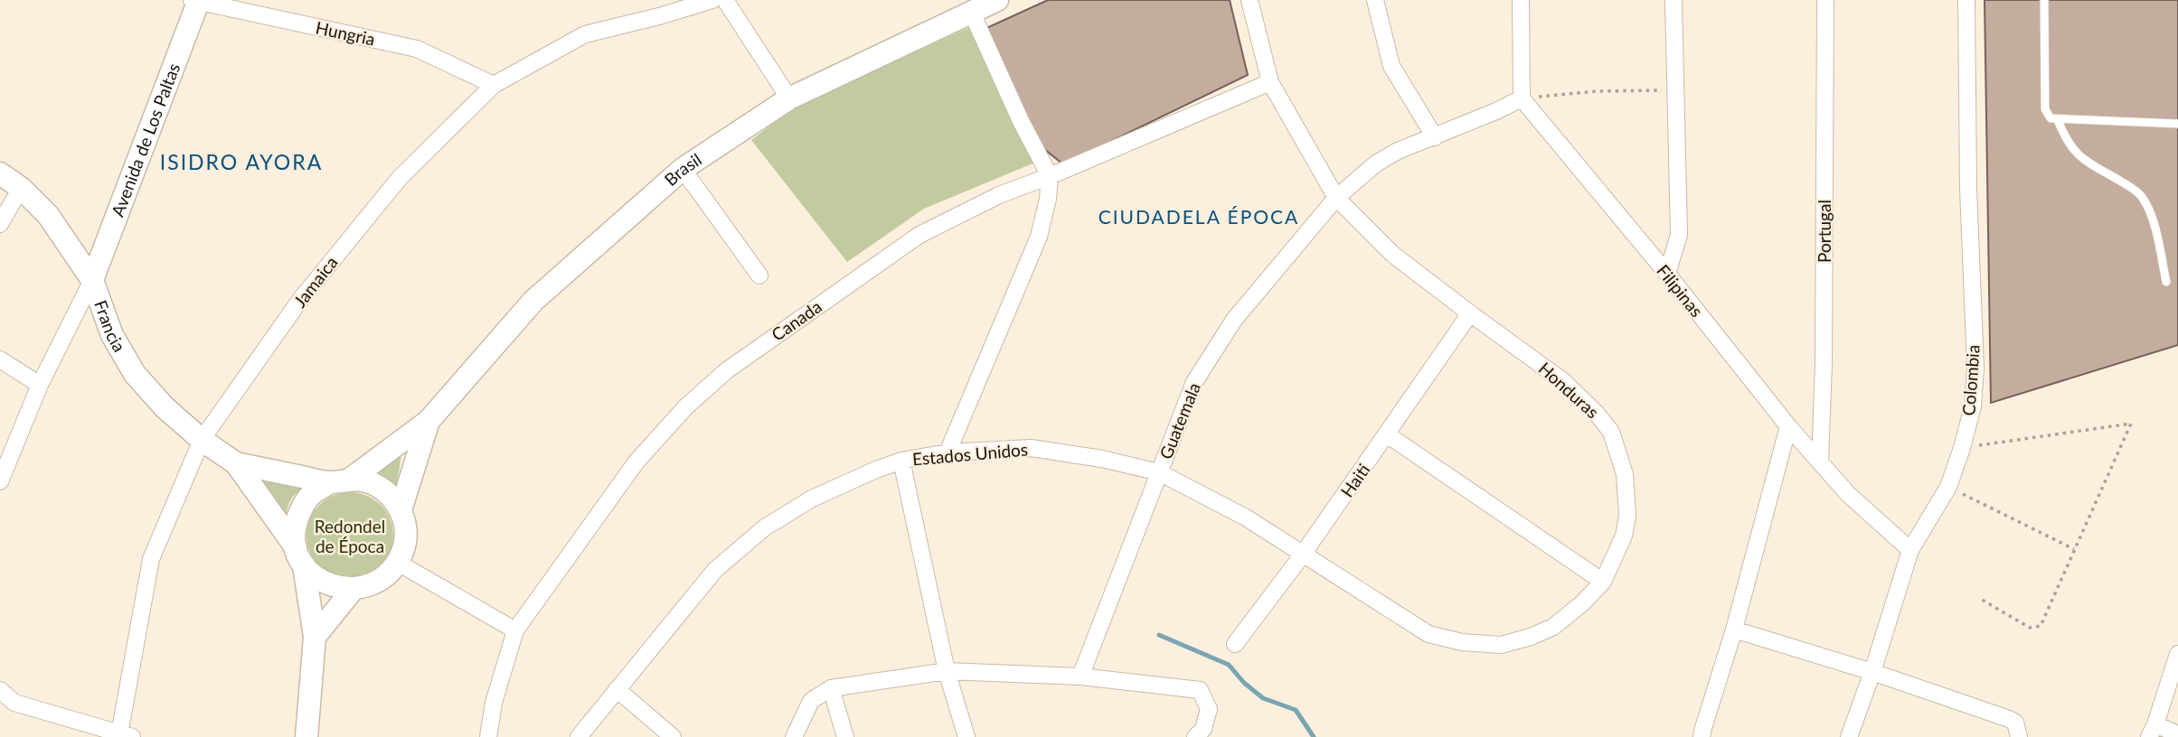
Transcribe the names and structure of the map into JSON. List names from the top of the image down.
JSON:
{
  "streets": {
    "main road": ["Avenida de Los Paltas", "Brasil", "Francia"],
    "street": [
      "Hungria",
      "Portugal",
      "Jamaica",
      "Filipinas",
      "Canada",
      "Colombia",
      "Honduras",
      "Guatemala",
      "Estados Unidos",
      "Haiti"
    ]
  },
  "crossings": [
    ["Hungria", "Avenida de Los Paltas"],
    ["Hungria", "Jamaica"],
    ["Avenida de Los Paltas", "Francia"],
    ["Brasil", "Francia"],
    ["Portugal", "Filipinas"],
    ["Jamaica", "Francia"],
    ["Filipinas", "Colombia"],
    ["Filipinas", "Guatemala"],
    ["Canada", "Honduras"],
    ["Honduras", "Guatemala"],
    ["Honduras", "Estados Unidos"],
    ["Honduras", "Haiti"],
    ["Guatemala", "Estados Unidos"],
    ["Estados Unidos", "Haiti"]
  ],
  "districts": ["ISIDRO AYORA", "CIUDADELA ÉPOCA"],
  "parks": ["Redondel de Época"]
}
